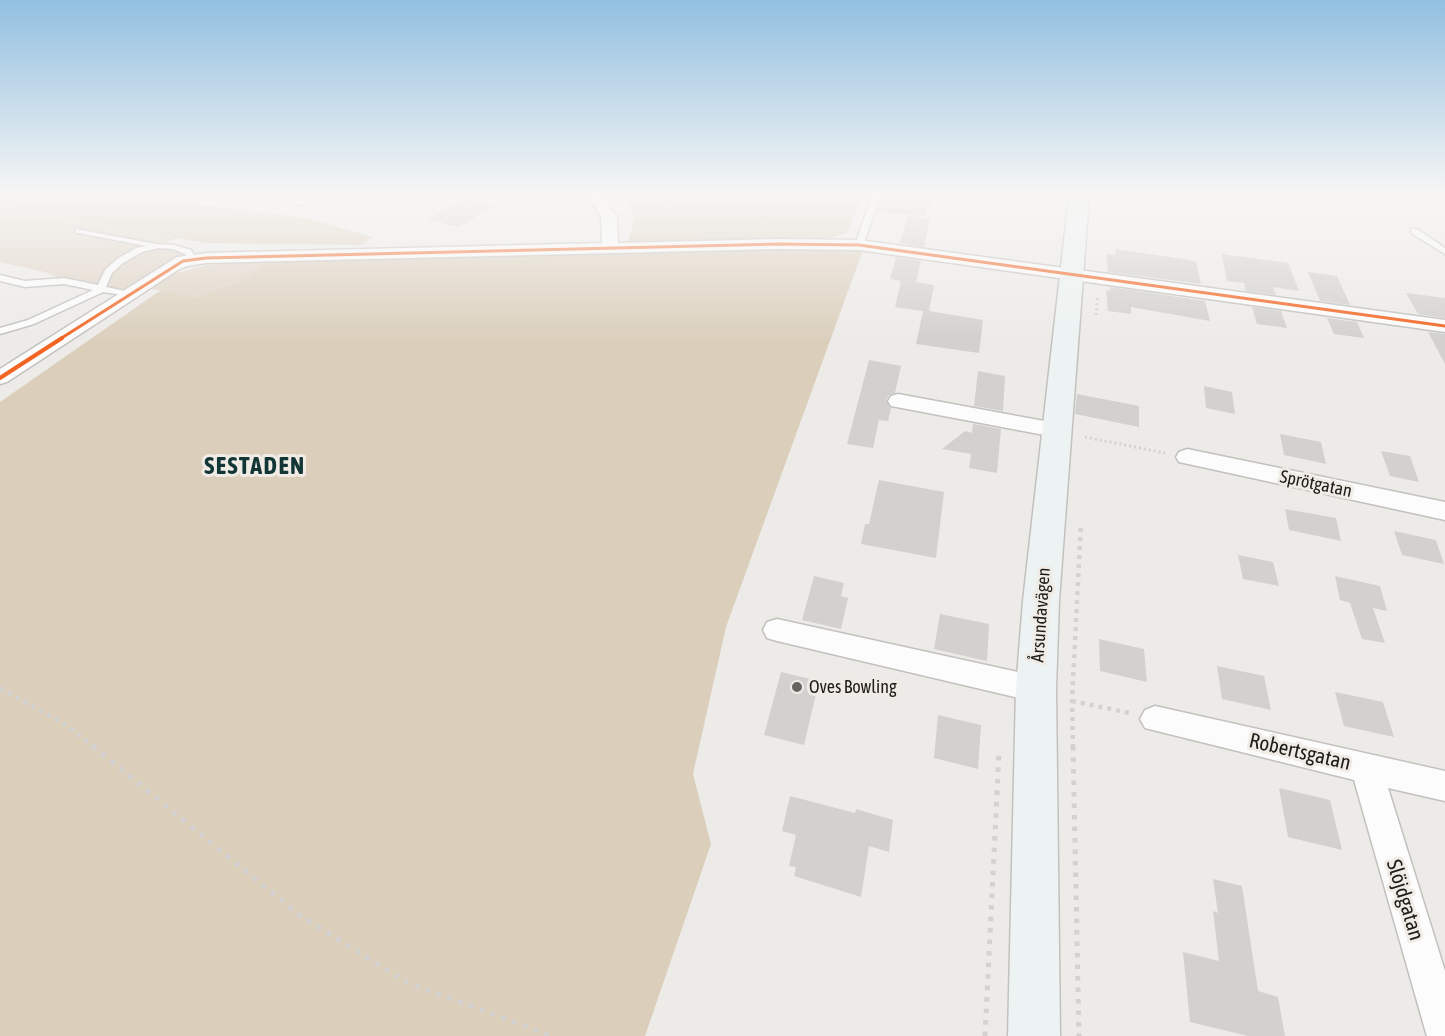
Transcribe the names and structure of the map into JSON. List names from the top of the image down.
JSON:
{
  "streets": {
    "main road": ["Årsundavägen"],
    "street": ["Sprötgatan", "Robertsgatan", "Slöjdgatan"]
  },
  "crossings": [
    ["Robertsgatan", "Slöjdgatan"]
  ],
  "districts": ["SESTADEN"],
  "places": ["Oves Bowling"]
}
